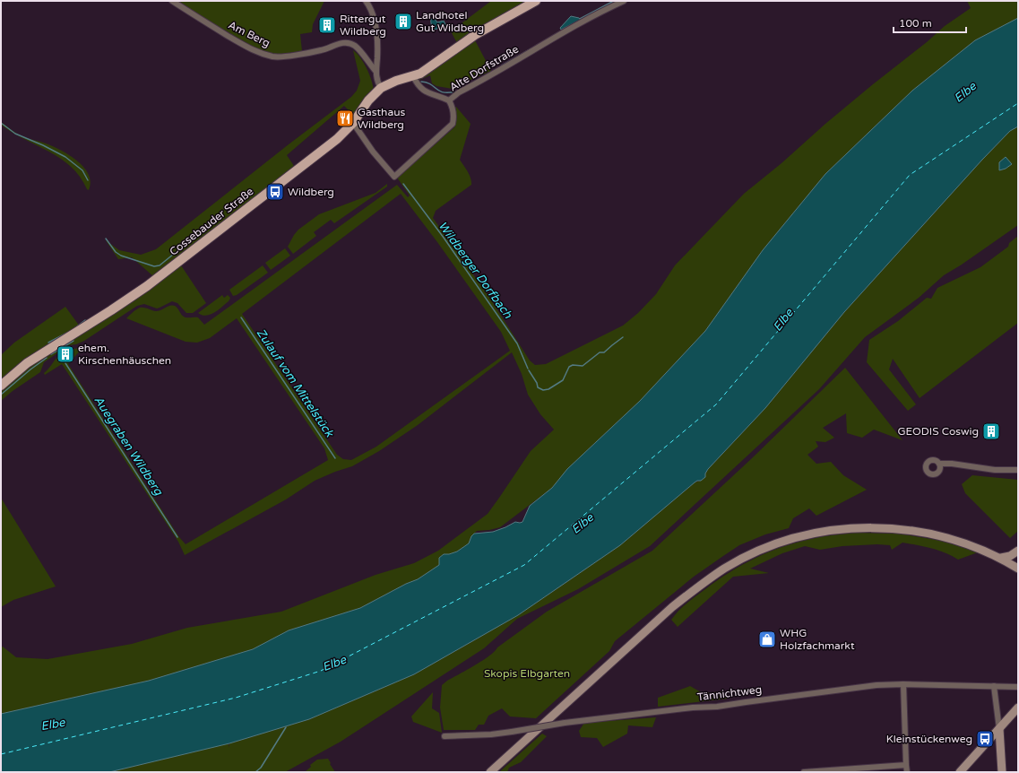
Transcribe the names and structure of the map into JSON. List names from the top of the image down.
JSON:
{
  "streets": {
    "main road": ["Cossebauder Straße"],
    "street": ["Am Berg", "Alte Dorfstraße", "Tännichtweg"]
  },
  "crossings": [
    ["Alte Dorfstraße", "Cossebauder Straße"]
  ],
  "water": [
    "Elbe",
    "Wildberger Dorfbach",
    "Zulauf vom Mittelstück",
    "Auegraben Wildberg"
  ],
  "parks": ["Skopis Elbgarten"],
  "places": {
    "building": [
      "Landhotel Gut Wildberg",
      "Rittergut Wildberg",
      "ehem. Kirschenhäuschen",
      "GEODIS Coswig"
    ],
    "restaurant": ["Gasthaus Wildberg"],
    "bus stop": ["Wildberg", "Kleinstückenweg"],
    "shop": ["WHG Holzfachmarkt"]
  },
  "scale_bar": "100 m"
}
